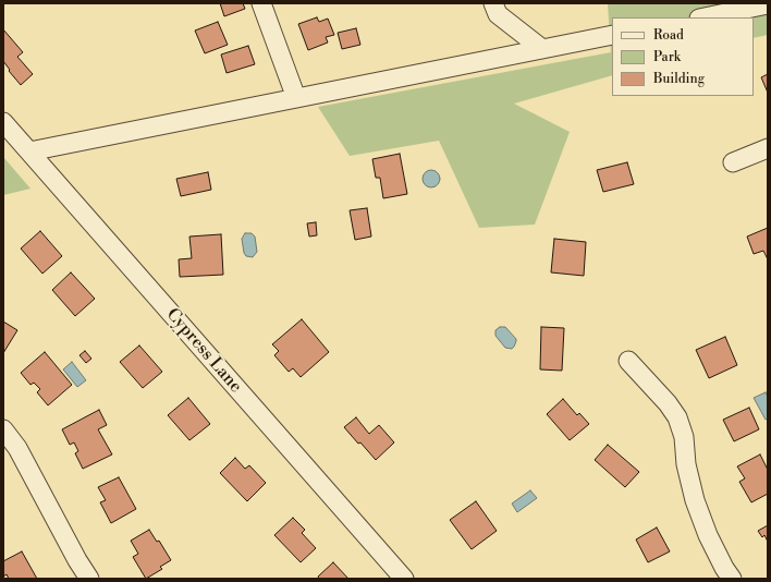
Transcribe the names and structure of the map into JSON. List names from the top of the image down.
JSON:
{
  "streets": {
    "street": ["Cypress Lane"]
  },
  "legend": ["Road", "Park", "Building"]
}
